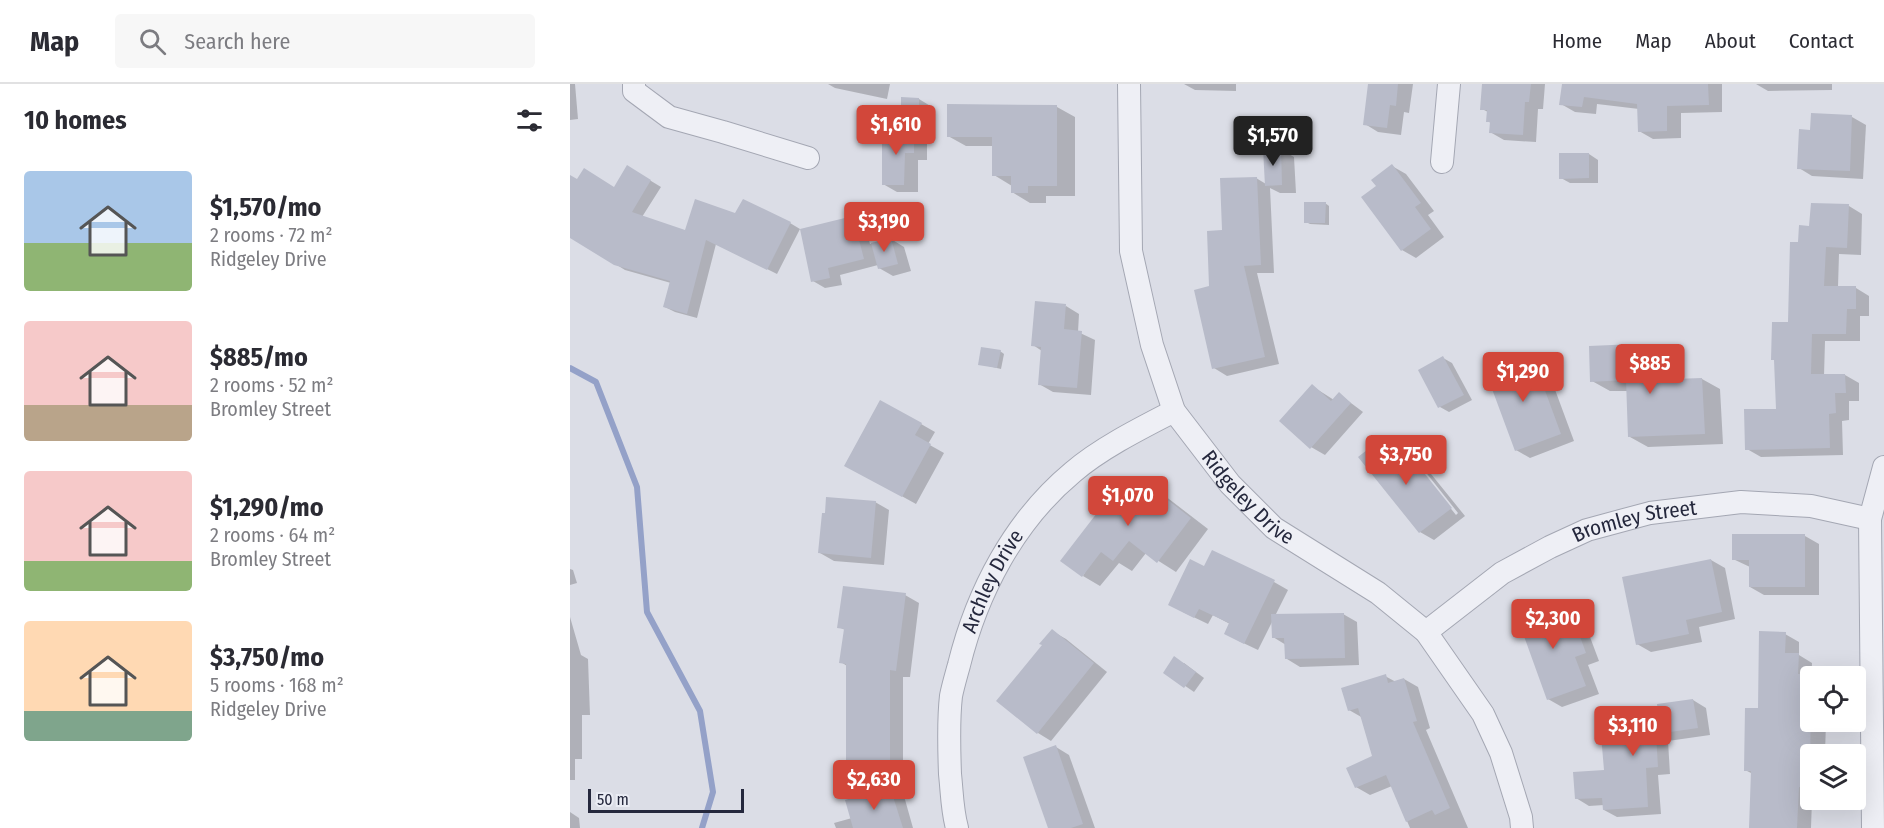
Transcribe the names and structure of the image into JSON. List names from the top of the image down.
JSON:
{
  "streets": {
    "street": ["Ridgeley Drive", "Bromley Street", "Archley Drive"]
  },
  "crossings": [
    ["Ridgeley Drive", "Bromley Street"],
    ["Ridgeley Drive", "Archley Drive"]
  ],
  "scale_bar": "50 m",
  "page": {
    "header": "Map",
    "search": "Search here",
    "nav": [
      "Home",
      "Map",
      "About",
      "Contact"
    ],
    "heading": "10 homes",
    "price": [
      "$1,610",
      "$1,570",
      "$3,190",
      "$885",
      "$1,290",
      "$3,750",
      "$1,070",
      "$2,300",
      "$3,110",
      "$2,630"
    ],
    "list": [
      {
        "name": "$1,570/mo",
        "note": "2 rooms · 72 m² · Ridgeley Drive"
      },
      {
        "name": "$885/mo",
        "note": "2 rooms · 52 m² · Bromley Street"
      },
      {
        "name": "$1,290/mo",
        "note": "2 rooms · 64 m² · Bromley Street"
      },
      {
        "name": "$3,750/mo",
        "note": "5 rooms · 168 m² · Ridgeley Drive"
      }
    ],
    "scale": "50 m"
  }
}
